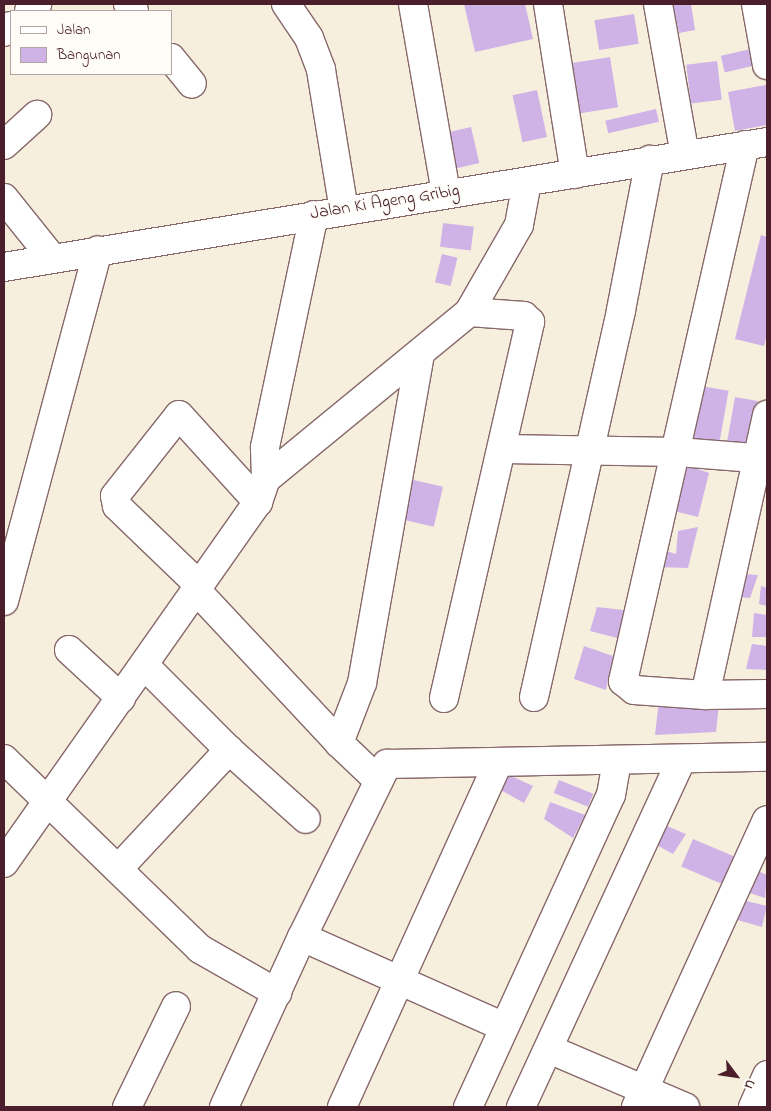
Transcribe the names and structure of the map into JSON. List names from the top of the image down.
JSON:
{
  "streets": {
    "street": ["Jalan Ki Ageng Gribig"]
  },
  "legend": ["Jalan", "Bangunan"],
  "north": "bottom right"
}
